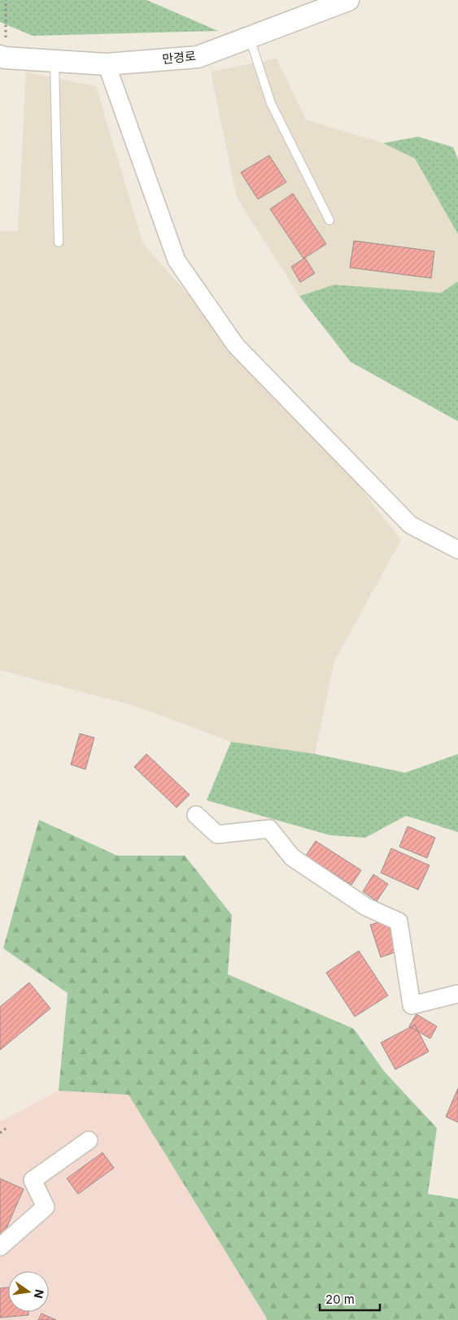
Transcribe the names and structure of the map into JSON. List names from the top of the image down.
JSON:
{
  "streets": {
    "street": ["만경로"]
  },
  "scale_bar": "20 m",
  "north": "right"
}
